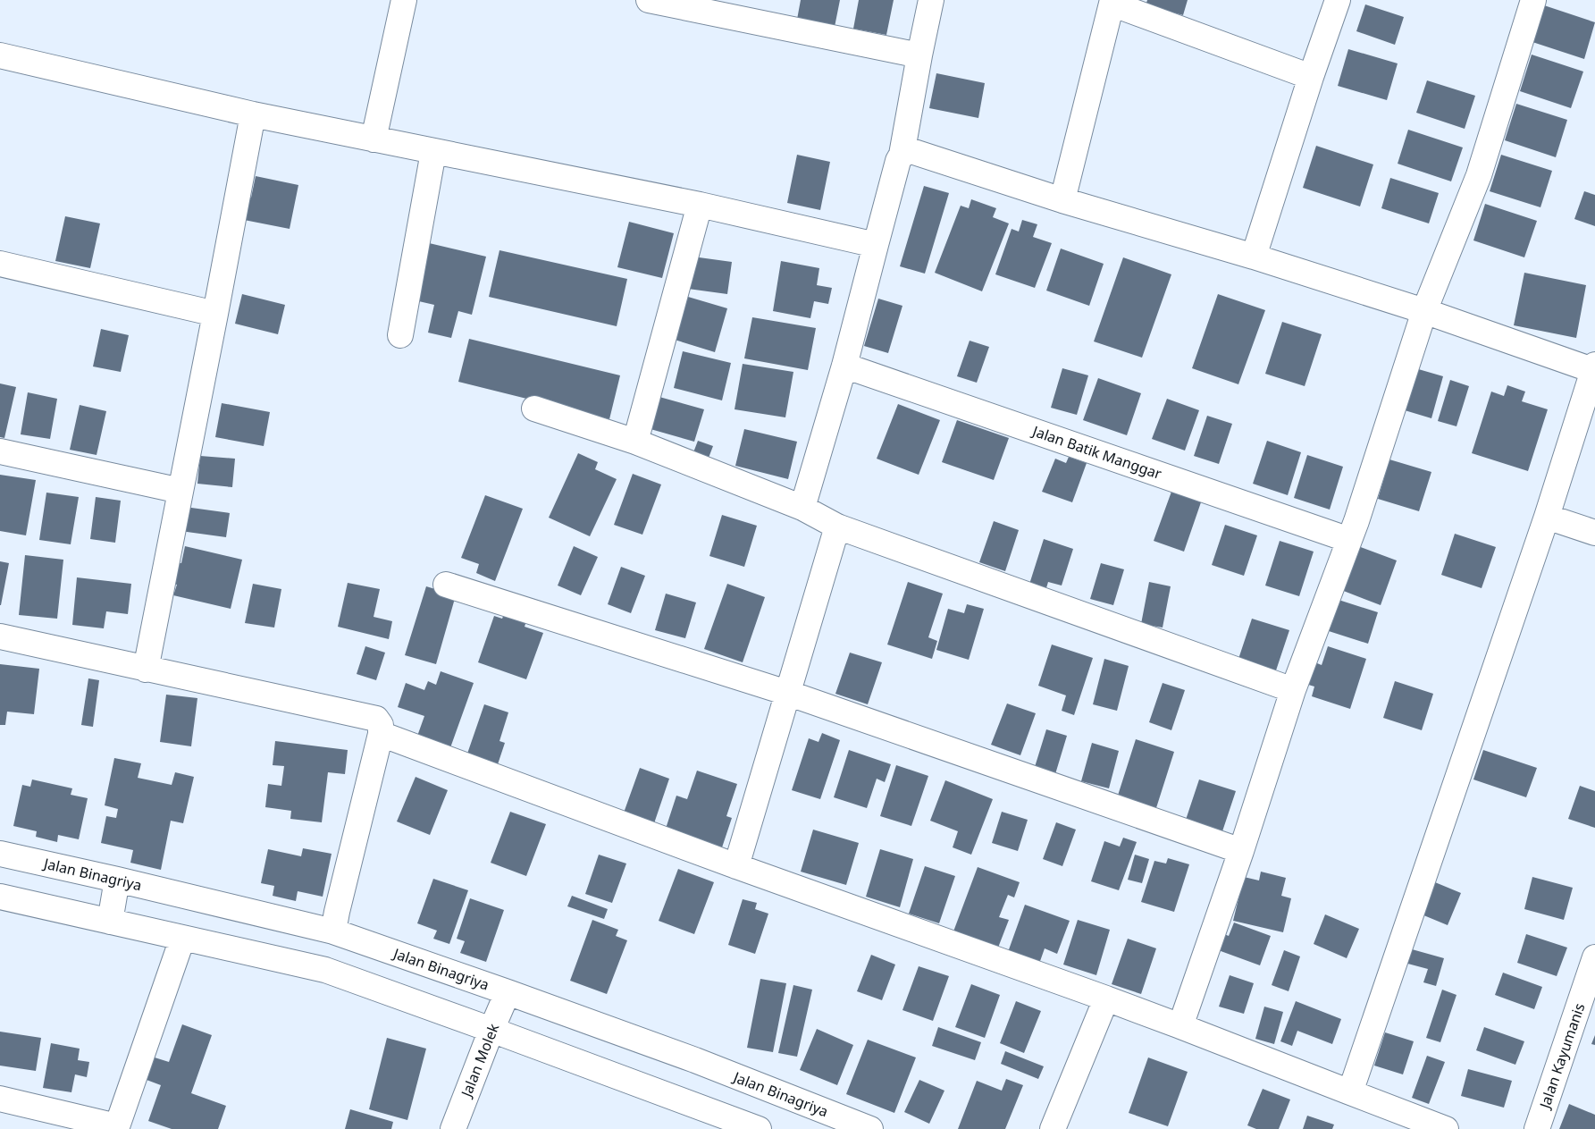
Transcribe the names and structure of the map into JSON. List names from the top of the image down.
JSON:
{
  "streets": {
    "street": [
      "Jalan Batik Manggar",
      "Jalan Binagriya",
      "Jalan Kayumanis",
      "Jalan Molek"
    ]
  },
  "crossings": [
    ["Jalan Binagriya", "Jalan Molek"]
  ]
}
